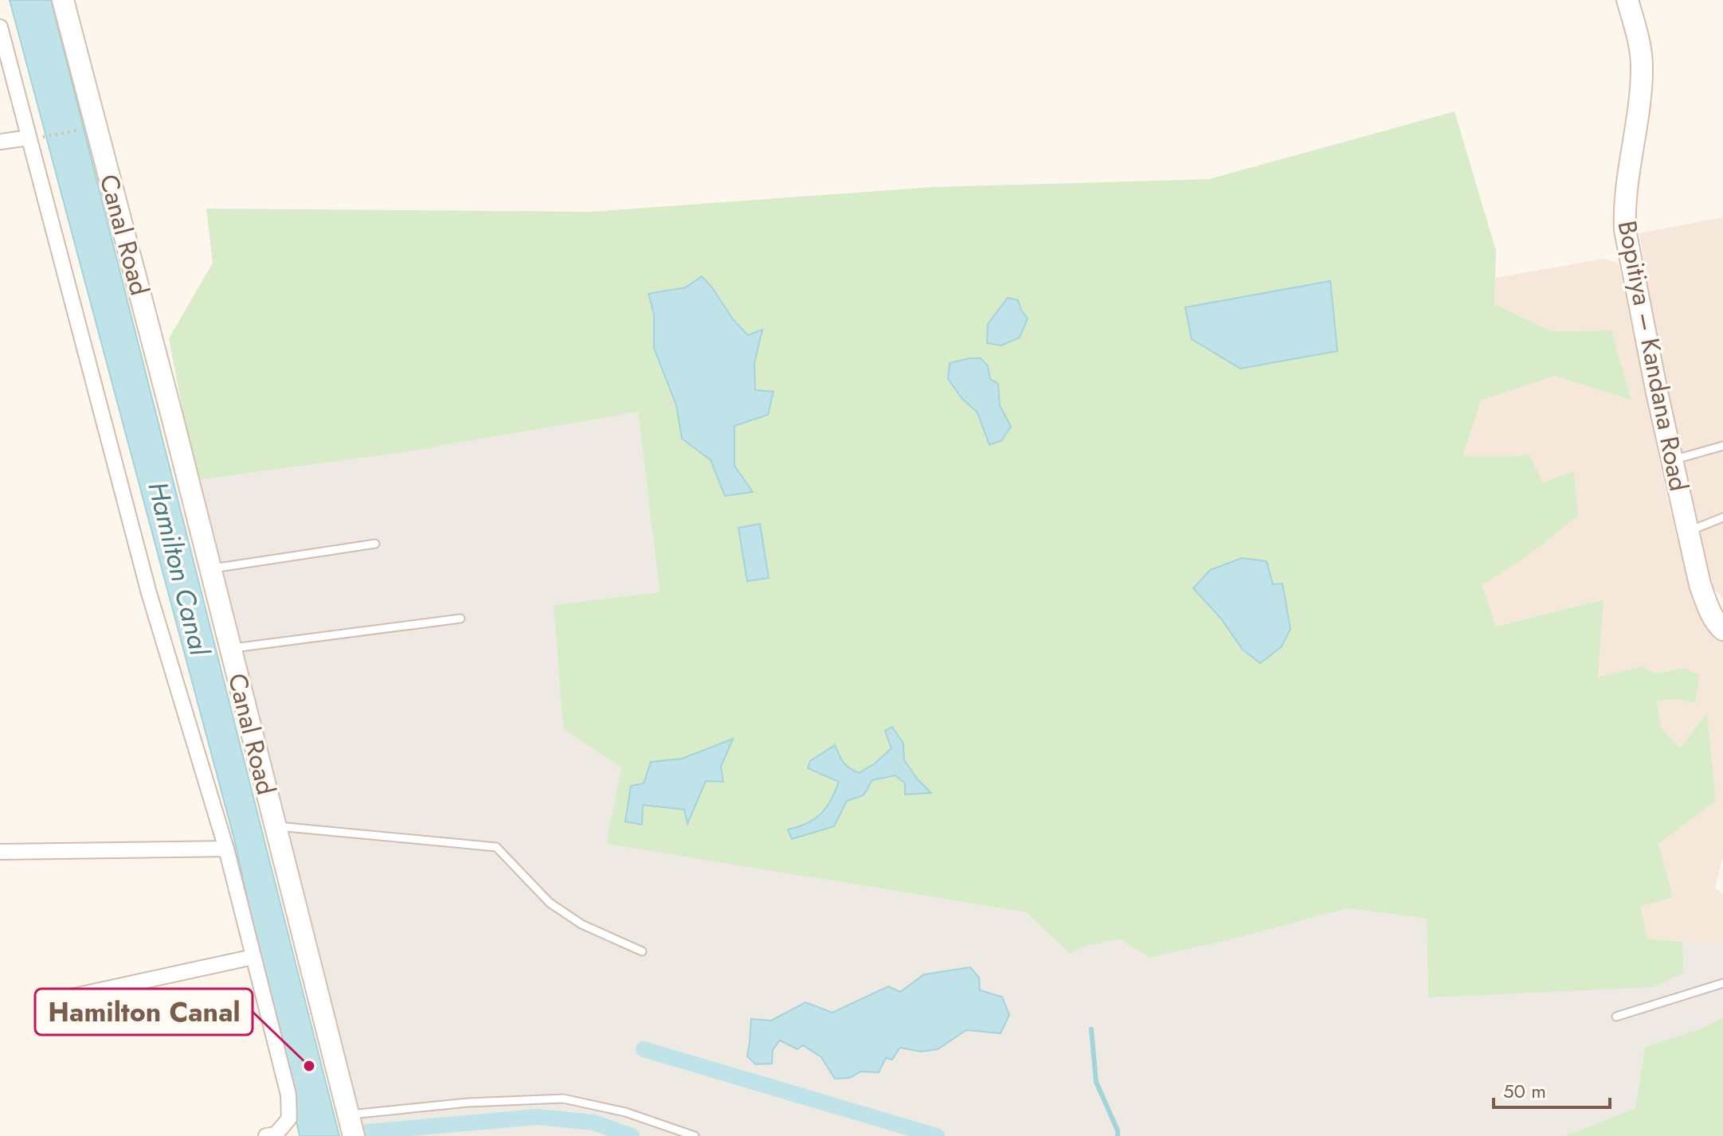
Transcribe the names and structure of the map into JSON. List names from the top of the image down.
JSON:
{
  "streets": {
    "main road": ["Canal Road", "Bopitiya – Kandana Road"]
  },
  "water": ["Hamilton Canal"],
  "places": ["Hamilton Canal"],
  "scale_bar": "50 m"
}
